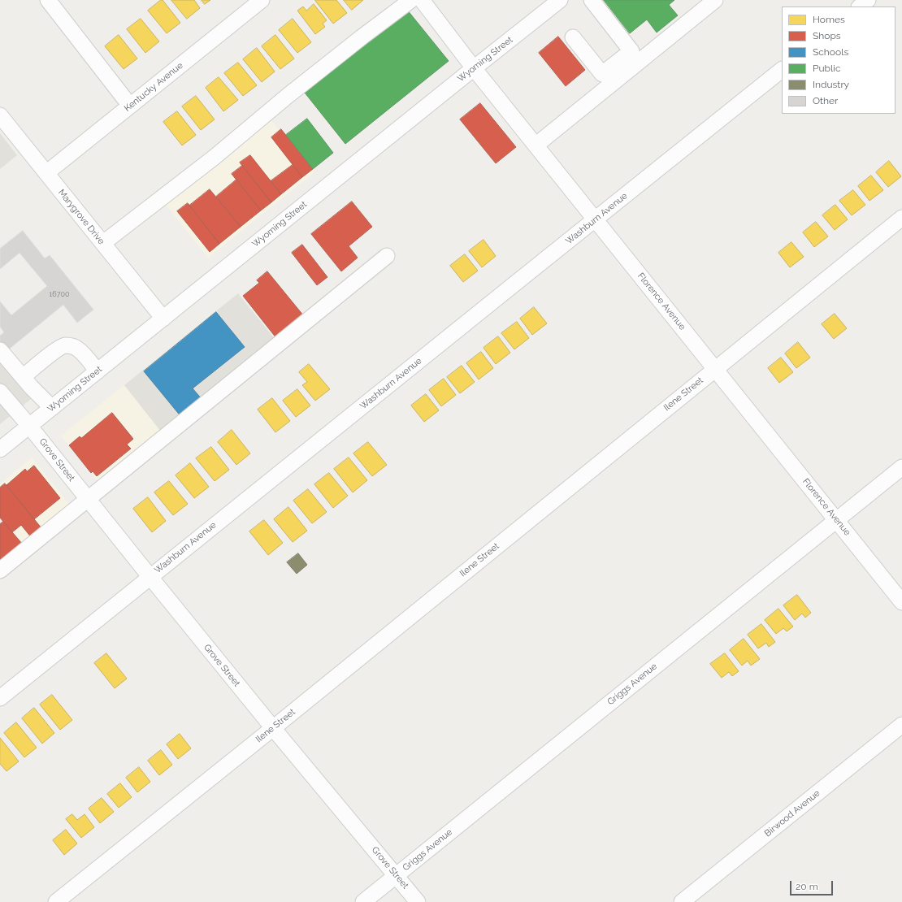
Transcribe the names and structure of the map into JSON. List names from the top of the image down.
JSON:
{
  "streets": {
    "street": [
      "Wyoming Street",
      "Kentucky Avenue",
      "Marygrove Drive",
      "Washburn Avenue",
      "Florence Avenue",
      "Ilene Street",
      "Grove Street",
      "Griggs Avenue",
      "Birwood Avenue"
    ]
  },
  "crossings": [
    ["Wyoming Street", "Marygrove Drive"],
    ["Wyoming Street", "Florence Avenue"],
    ["Wyoming Street", "Grove Street"],
    ["Kentucky Avenue", "Marygrove Drive"],
    ["Washburn Avenue", "Florence Avenue"],
    ["Washburn Avenue", "Grove Street"],
    ["Florence Avenue", "Ilene Street"],
    ["Florence Avenue", "Griggs Avenue"],
    ["Ilene Street", "Grove Street"],
    ["Grove Street", "Griggs Avenue"]
  ],
  "house_numbers": ["16700"],
  "legend": [
    "Homes",
    "Shops",
    "Schools",
    "Public",
    "Industry",
    "Other"
  ],
  "scale_bar": "20 m"
}
